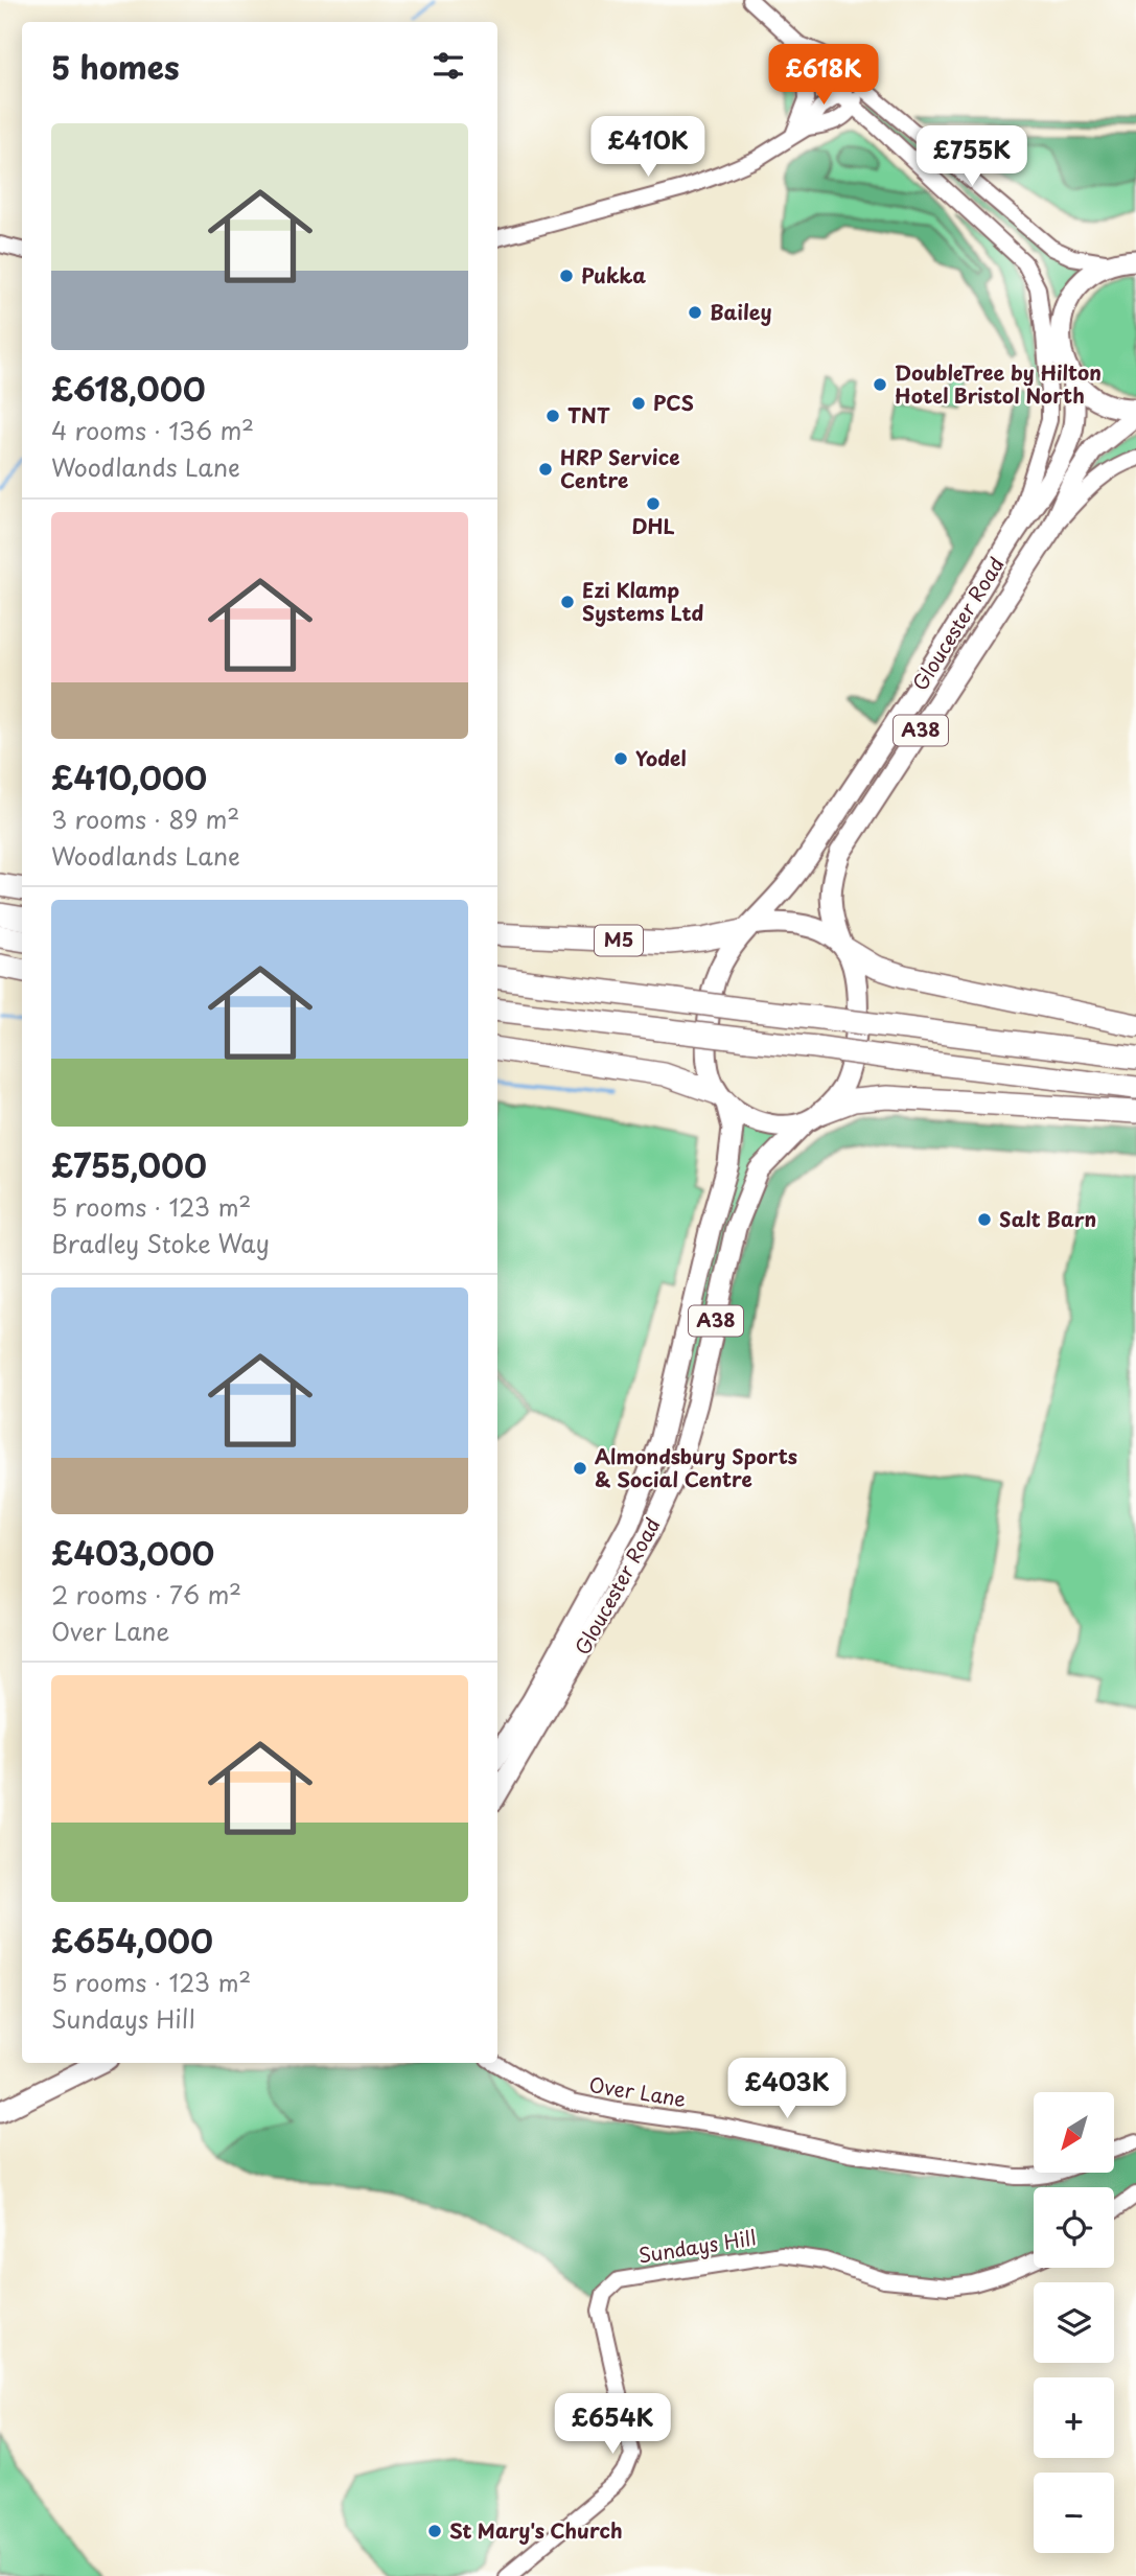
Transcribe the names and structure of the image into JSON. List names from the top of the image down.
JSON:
{
  "streets": {
    "highway": ["M5"],
    "main road": ["Gloucester Road", "A38"],
    "street": ["Over Lane", "Sundays Hill"]
  },
  "crossings": [
    ["Gloucester Road", "M5"]
  ],
  "places": [
    "Pukka",
    "Bailey",
    "DoubleTree by Hilton Hotel Bristol North",
    "PCS",
    "TNT",
    "HRP Service Centre",
    "DHL",
    "Ezi Klamp Systems Ltd",
    "Yodel",
    "Salt Barn",
    "Almondsbury Sports & Social Centre",
    "St Mary's Church"
  ],
  "north": "bottom left",
  "page": {
    "heading": "5 homes",
    "price": [
      "£618K",
      "£410K",
      "£755K",
      "£403K",
      "£654K"
    ],
    "list": [
      {
        "name": "£618,000",
        "note": "4 rooms · 136 m² · Woodlands Lane"
      },
      {
        "name": "£410,000",
        "note": "3 rooms · 89 m² · Woodlands Lane"
      },
      {
        "name": "£755,000",
        "note": "5 rooms · 123 m² · Bradley Stoke Way"
      },
      {
        "name": "£403,000",
        "note": "2 rooms · 76 m² · Over Lane"
      },
      {
        "name": "£654,000",
        "note": "5 rooms · 123 m² · Sundays Hill"
      }
    ],
    "map_buttons": ["+", "−"]
  }
}
